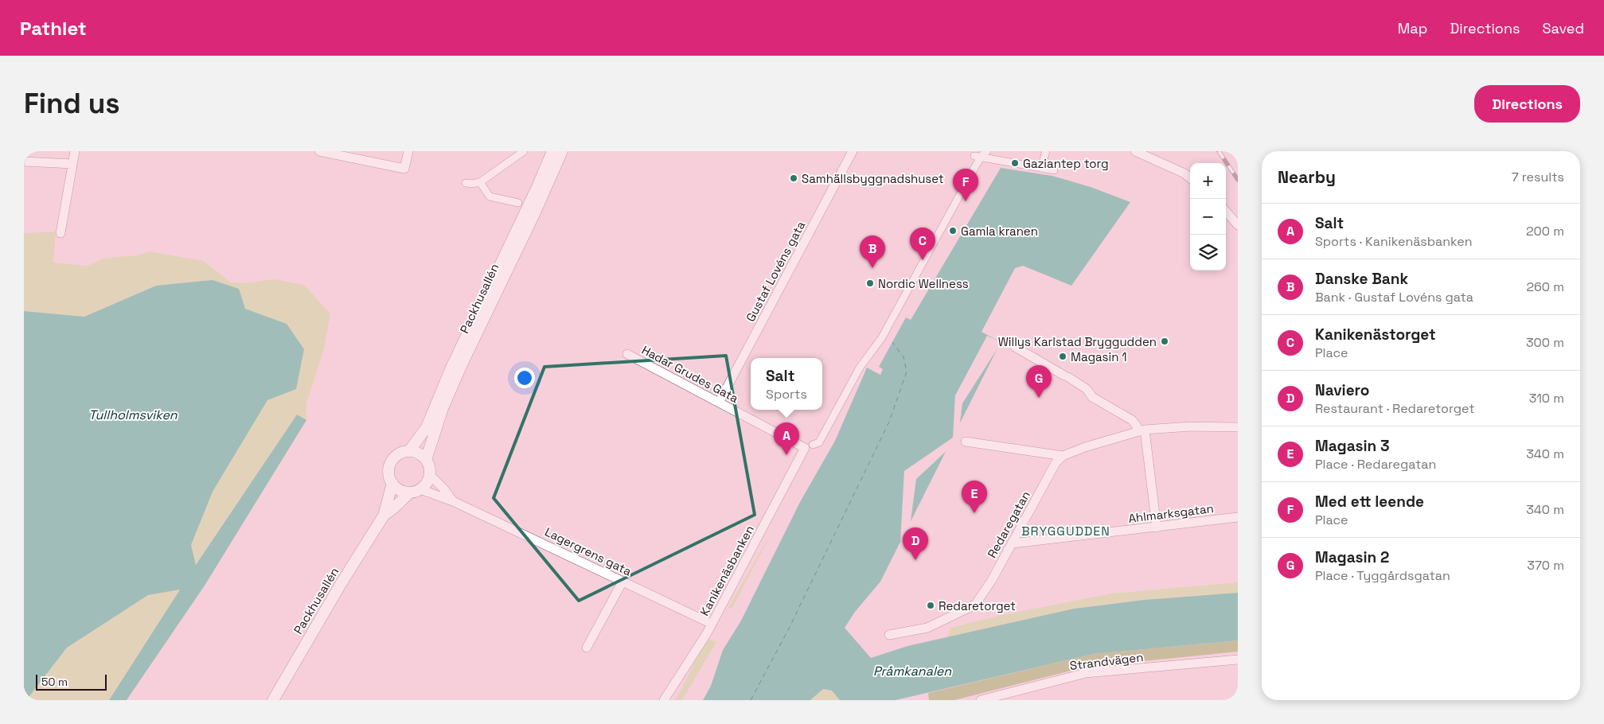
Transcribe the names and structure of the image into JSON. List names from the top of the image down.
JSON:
{
  "streets": {
    "street": [
      "Gustaf Lovéns gata",
      "Packhusallén",
      "Hadar Grudes Gata",
      "Ahlmarksgatan",
      "Redaregatan",
      "Lagergrens gata",
      "Kanikenäsbanken",
      "Strandvägen"
    ]
  },
  "crossings": [
    ["Gustaf Lovéns gata", "Hadar Grudes Gata"],
    ["Packhusallén", "Lagergrens gata"],
    ["Hadar Grudes Gata", "Kanikenäsbanken"],
    ["Ahlmarksgatan", "Redaregatan"],
    ["Lagergrens gata", "Kanikenäsbanken"]
  ],
  "districts": ["BRYGGUDDEN"],
  "water": ["Tullholmsviken", "Pråmkanalen"],
  "places": [
    "Gaziantep torg",
    "Samhällsbyggnadshuset",
    "Gamla kranen",
    "Nordic Wellness",
    "Willys Karlstad Bryggudden",
    "Magasin 1",
    "Redaretorget"
  ],
  "scale_bar": "50 m",
  "page": {
    "header": "Pathlet",
    "nav": ["Map", "Directions", "Saved"],
    "buttons": "Directions",
    "title": "Find us",
    "heading": ["Nearby", "7 results"],
    "map_buttons": ["+", "−"],
    "pins": [
      "F",
      "C",
      "B",
      "G",
      "A",
      "E",
      "D"
    ],
    "list": [
      {
        "mark": "A",
        "name": "Salt",
        "note": "Sports · Kanikenäsbanken",
        "value": "200 m"
      },
      {
        "mark": "B",
        "name": "Danske Bank",
        "note": "Bank · Gustaf Lovéns gata",
        "value": "260 m"
      },
      {
        "mark": "C",
        "name": "Kanikenästorget",
        "note": "Place",
        "value": "300 m"
      },
      {
        "mark": "D",
        "name": "Naviero",
        "note": "Restaurant · Redaretorget",
        "value": "310 m"
      },
      {
        "mark": "E",
        "name": "Magasin 3",
        "note": "Place · Redaregatan",
        "value": "340 m"
      },
      {
        "mark": "F",
        "name": "Med ett leende",
        "note": "Place",
        "value": "340 m"
      },
      {
        "mark": "G",
        "name": "Magasin 2",
        "note": "Place · Tyggårdsgatan",
        "value": "370 m"
      }
    ],
    "popup": ["Salt", "Sports"],
    "scale": "50 m"
  }
}
